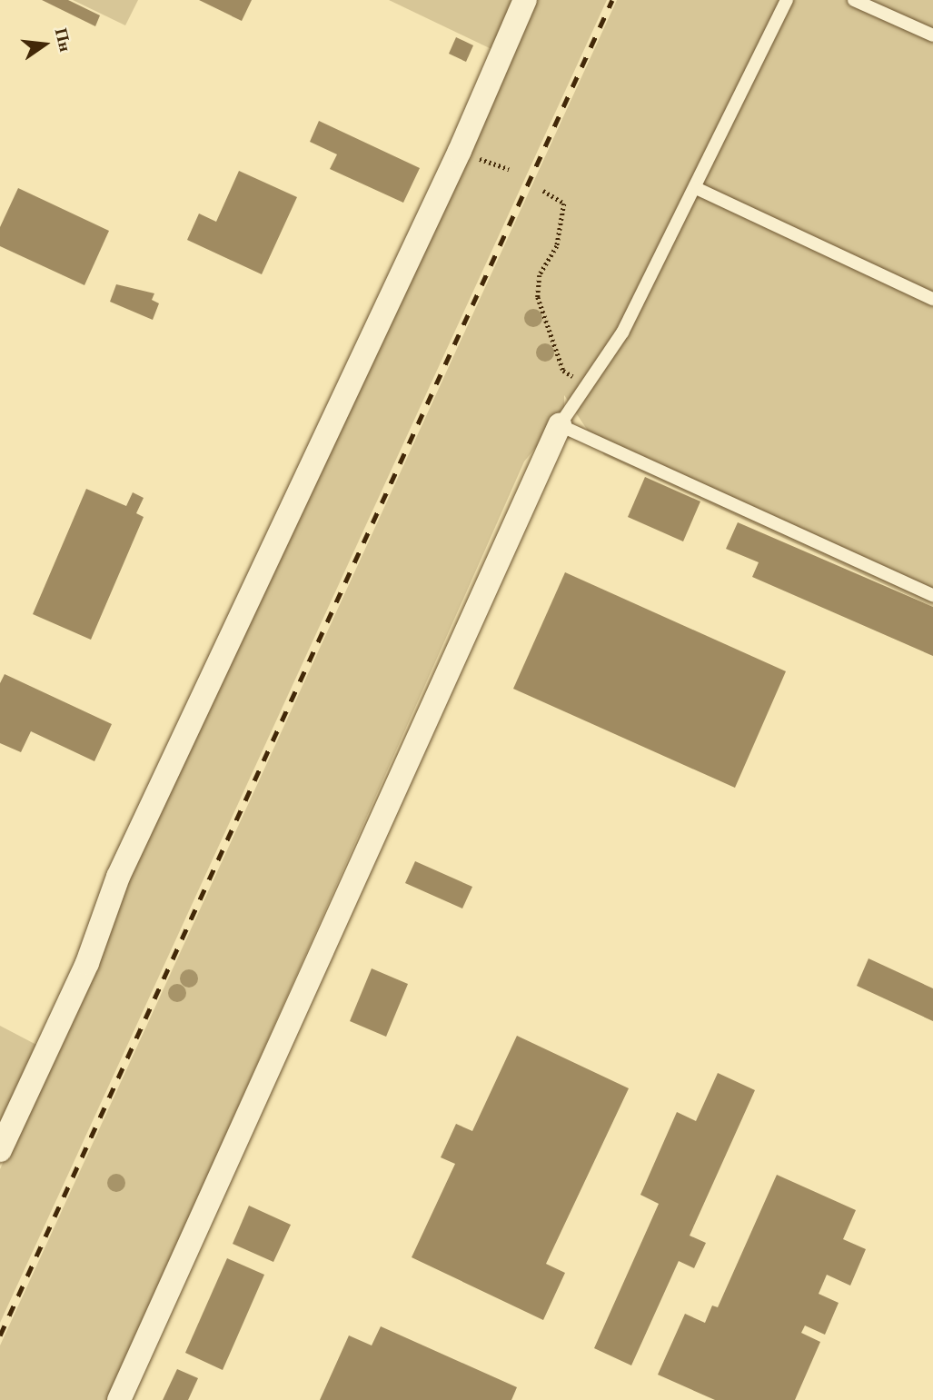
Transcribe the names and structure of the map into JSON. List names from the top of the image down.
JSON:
{
  "north": "right"
}
